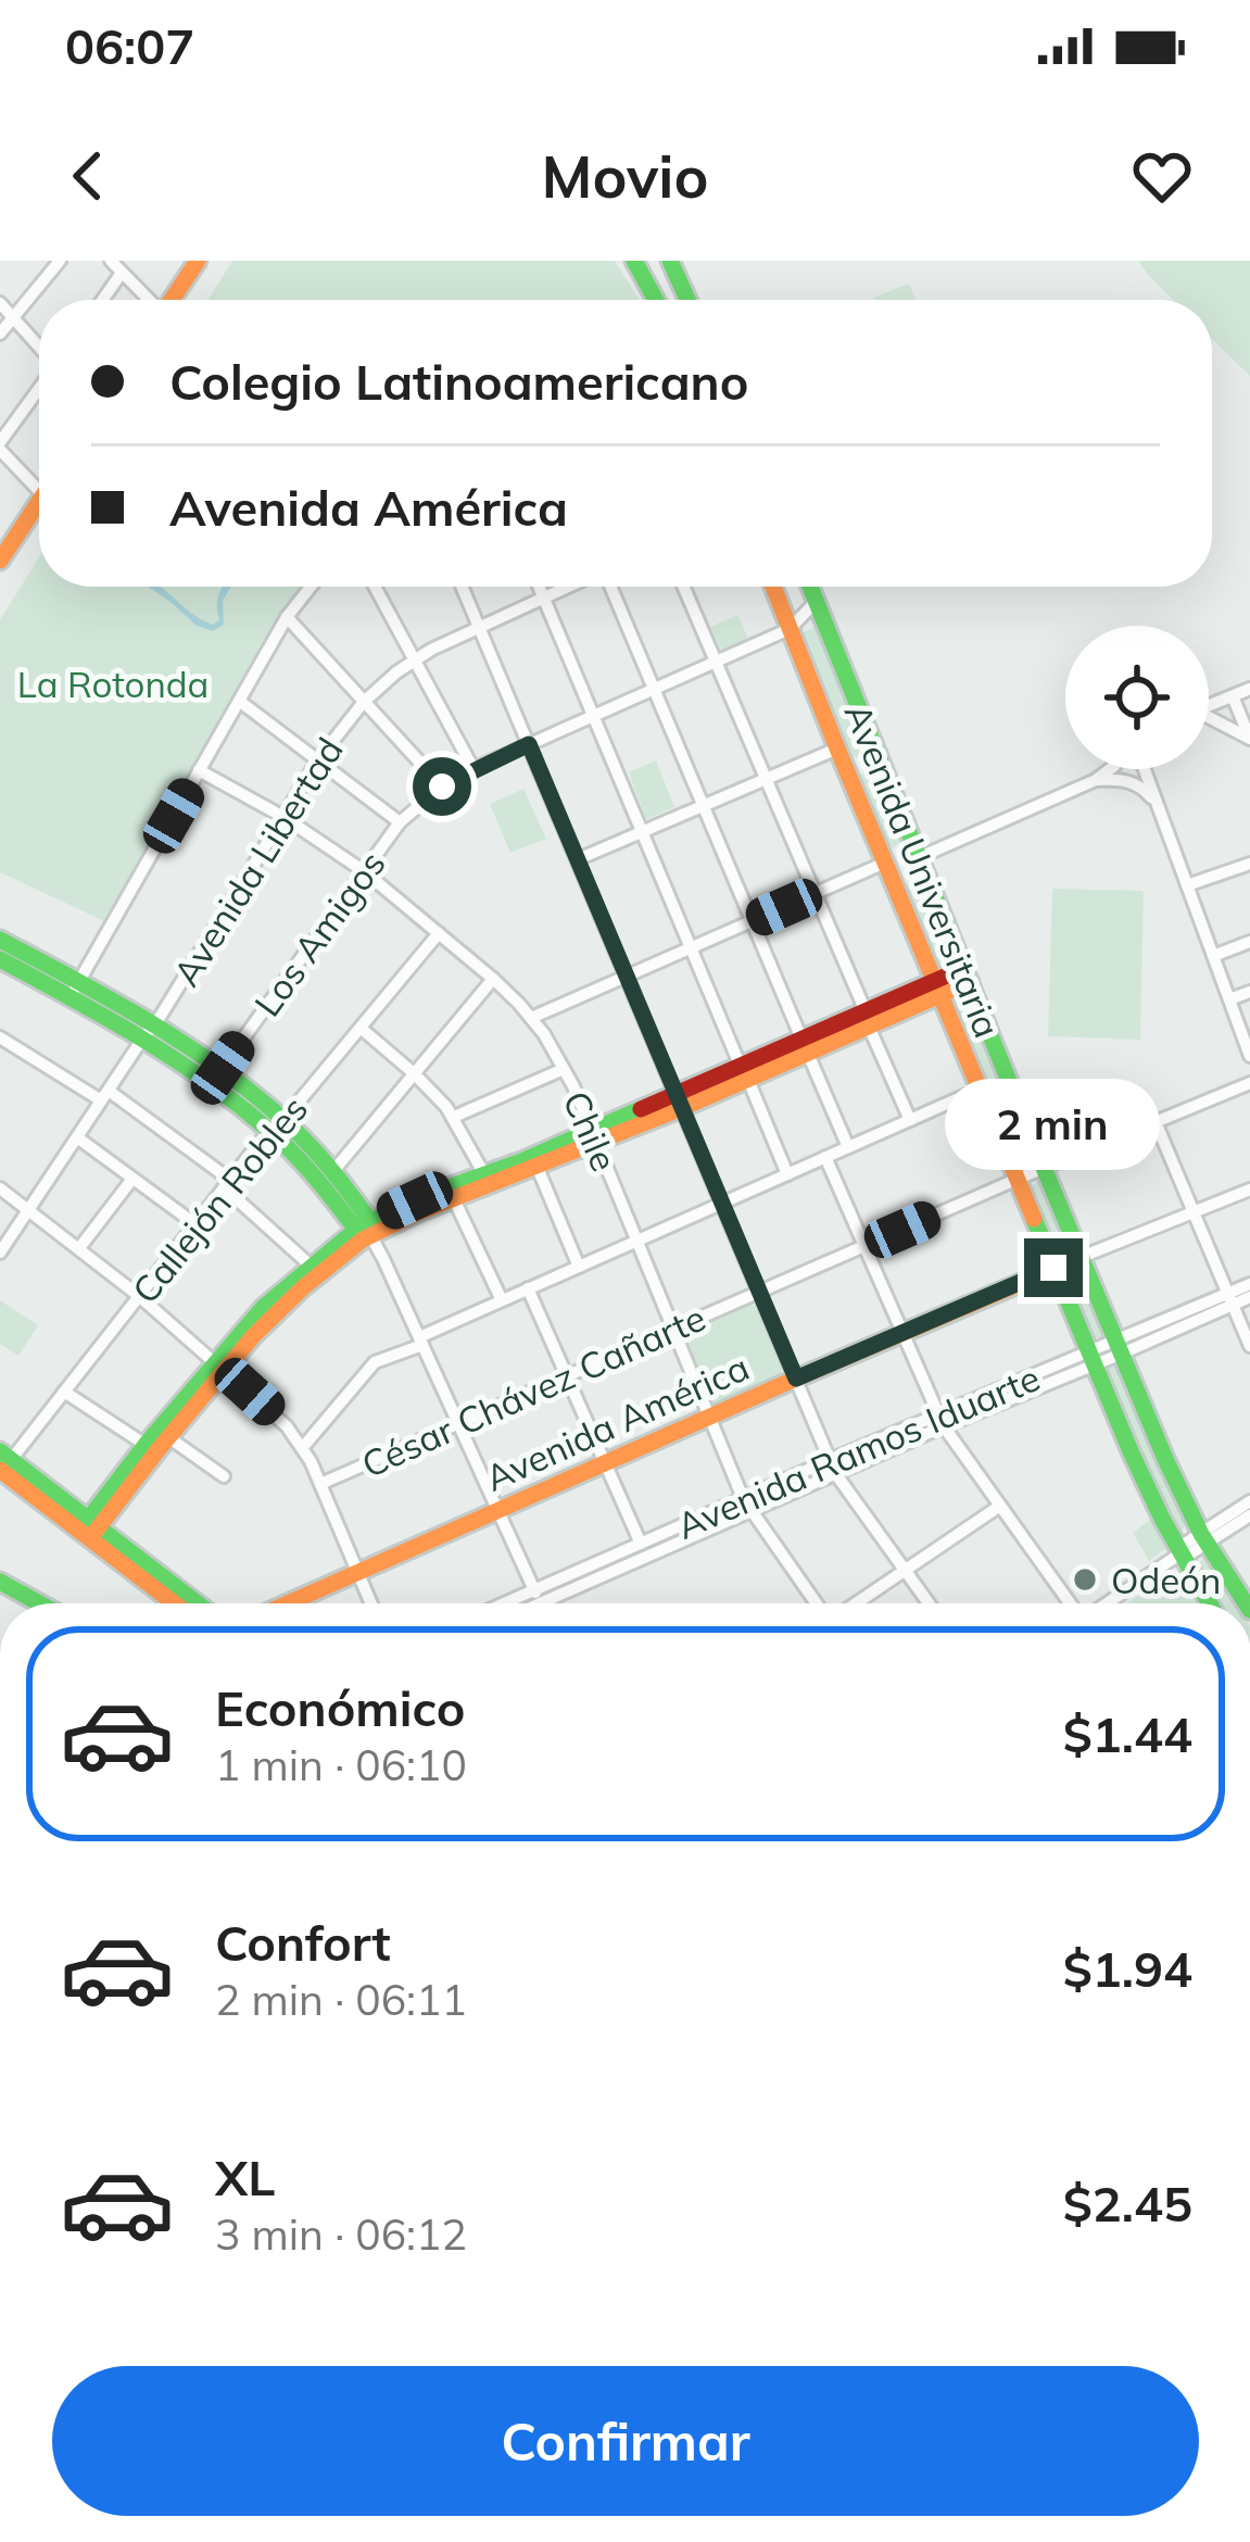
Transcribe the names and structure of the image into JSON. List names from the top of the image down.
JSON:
{
  "streets": {
    "main road": ["Avenida Universitaria", "Avenida América"],
    "street": [
      "Avenida Libertad",
      "Los Amigos",
      "Chile",
      "Callejón Robles",
      "César Chávez Cañarte",
      "Avenida Ramos Iduarte"
    ]
  },
  "crossings": [
    ["Avenida Libertad", "Chile"],
    ["Avenida Universitaria", "Los Amigos"],
    ["Avenida Universitaria", "César Chávez Cañarte"],
    ["Avenida Universitaria", "Avenida América"],
    ["Avenida Universitaria", "Avenida Ramos Iduarte"],
    ["Los Amigos", "Chile"],
    ["Chile", "Callejón Robles"],
    ["Chile", "César Chávez Cañarte"],
    ["Chile", "Avenida América"],
    ["Chile", "Avenida Ramos Iduarte"]
  ],
  "parks": ["La Rotonda"],
  "places": ["Odeón"],
  "page": {
    "status": "06:07",
    "header": "Movio",
    "banner": ["Colegio Latinoamericano", "Avenida América"],
    "bubble": "2 min",
    "list": [
      {
        "name": "Económico",
        "note": "1 min · 06:10",
        "value": "$1.44"
      },
      {
        "name": "Confort",
        "note": "2 min · 06:11",
        "value": "$1.94"
      },
      {
        "name": "XL",
        "note": "3 min · 06:12",
        "value": "$2.45"
      }
    ],
    "buttons": "Confirmar"
  }
}
